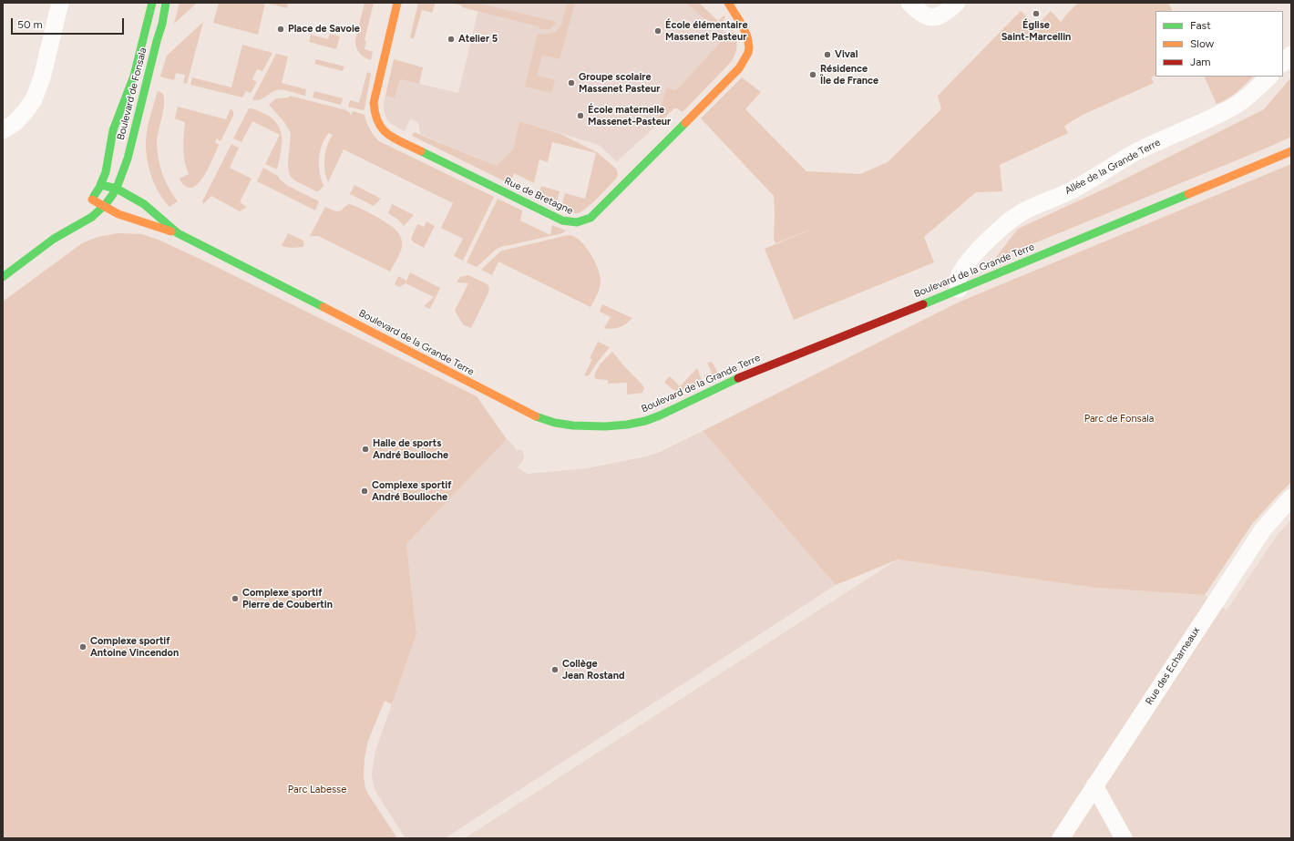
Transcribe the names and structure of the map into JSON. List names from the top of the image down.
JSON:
{
  "streets": {
    "street": [
      "Boulevard de Fonsala",
      "Allée de la Grande Terre",
      "Rue de Bretagne",
      "Boulevard de la Grande Terre",
      "Rue des Echarneaux"
    ]
  },
  "crossings": [
    ["Boulevard de Fonsala", "Boulevard de la Grande Terre"],
    ["Allée de la Grande Terre", "Boulevard de la Grande Terre"]
  ],
  "parks": ["Parc de Fonsala", "Parc Labesse"],
  "places": [
    "Église Saint-Marcellin",
    "Place de Savoie",
    "École élémentaire Massenet Pasteur",
    "Atelier 5",
    "Vival",
    "Résidence Île de France",
    "Groupe scolaire Massenet Pasteur",
    "École maternelle Massenet-Pasteur",
    "Halle de sports André Boulloche",
    "Complexe sportif André Boulloche",
    "Complexe sportif Pierre de Coubertin",
    "Complexe sportif Antoine Vincendon",
    "Collège Jean Rostand"
  ],
  "legend": ["Fast", "Slow", "Jam"],
  "scale_bar": "50 m"
}
